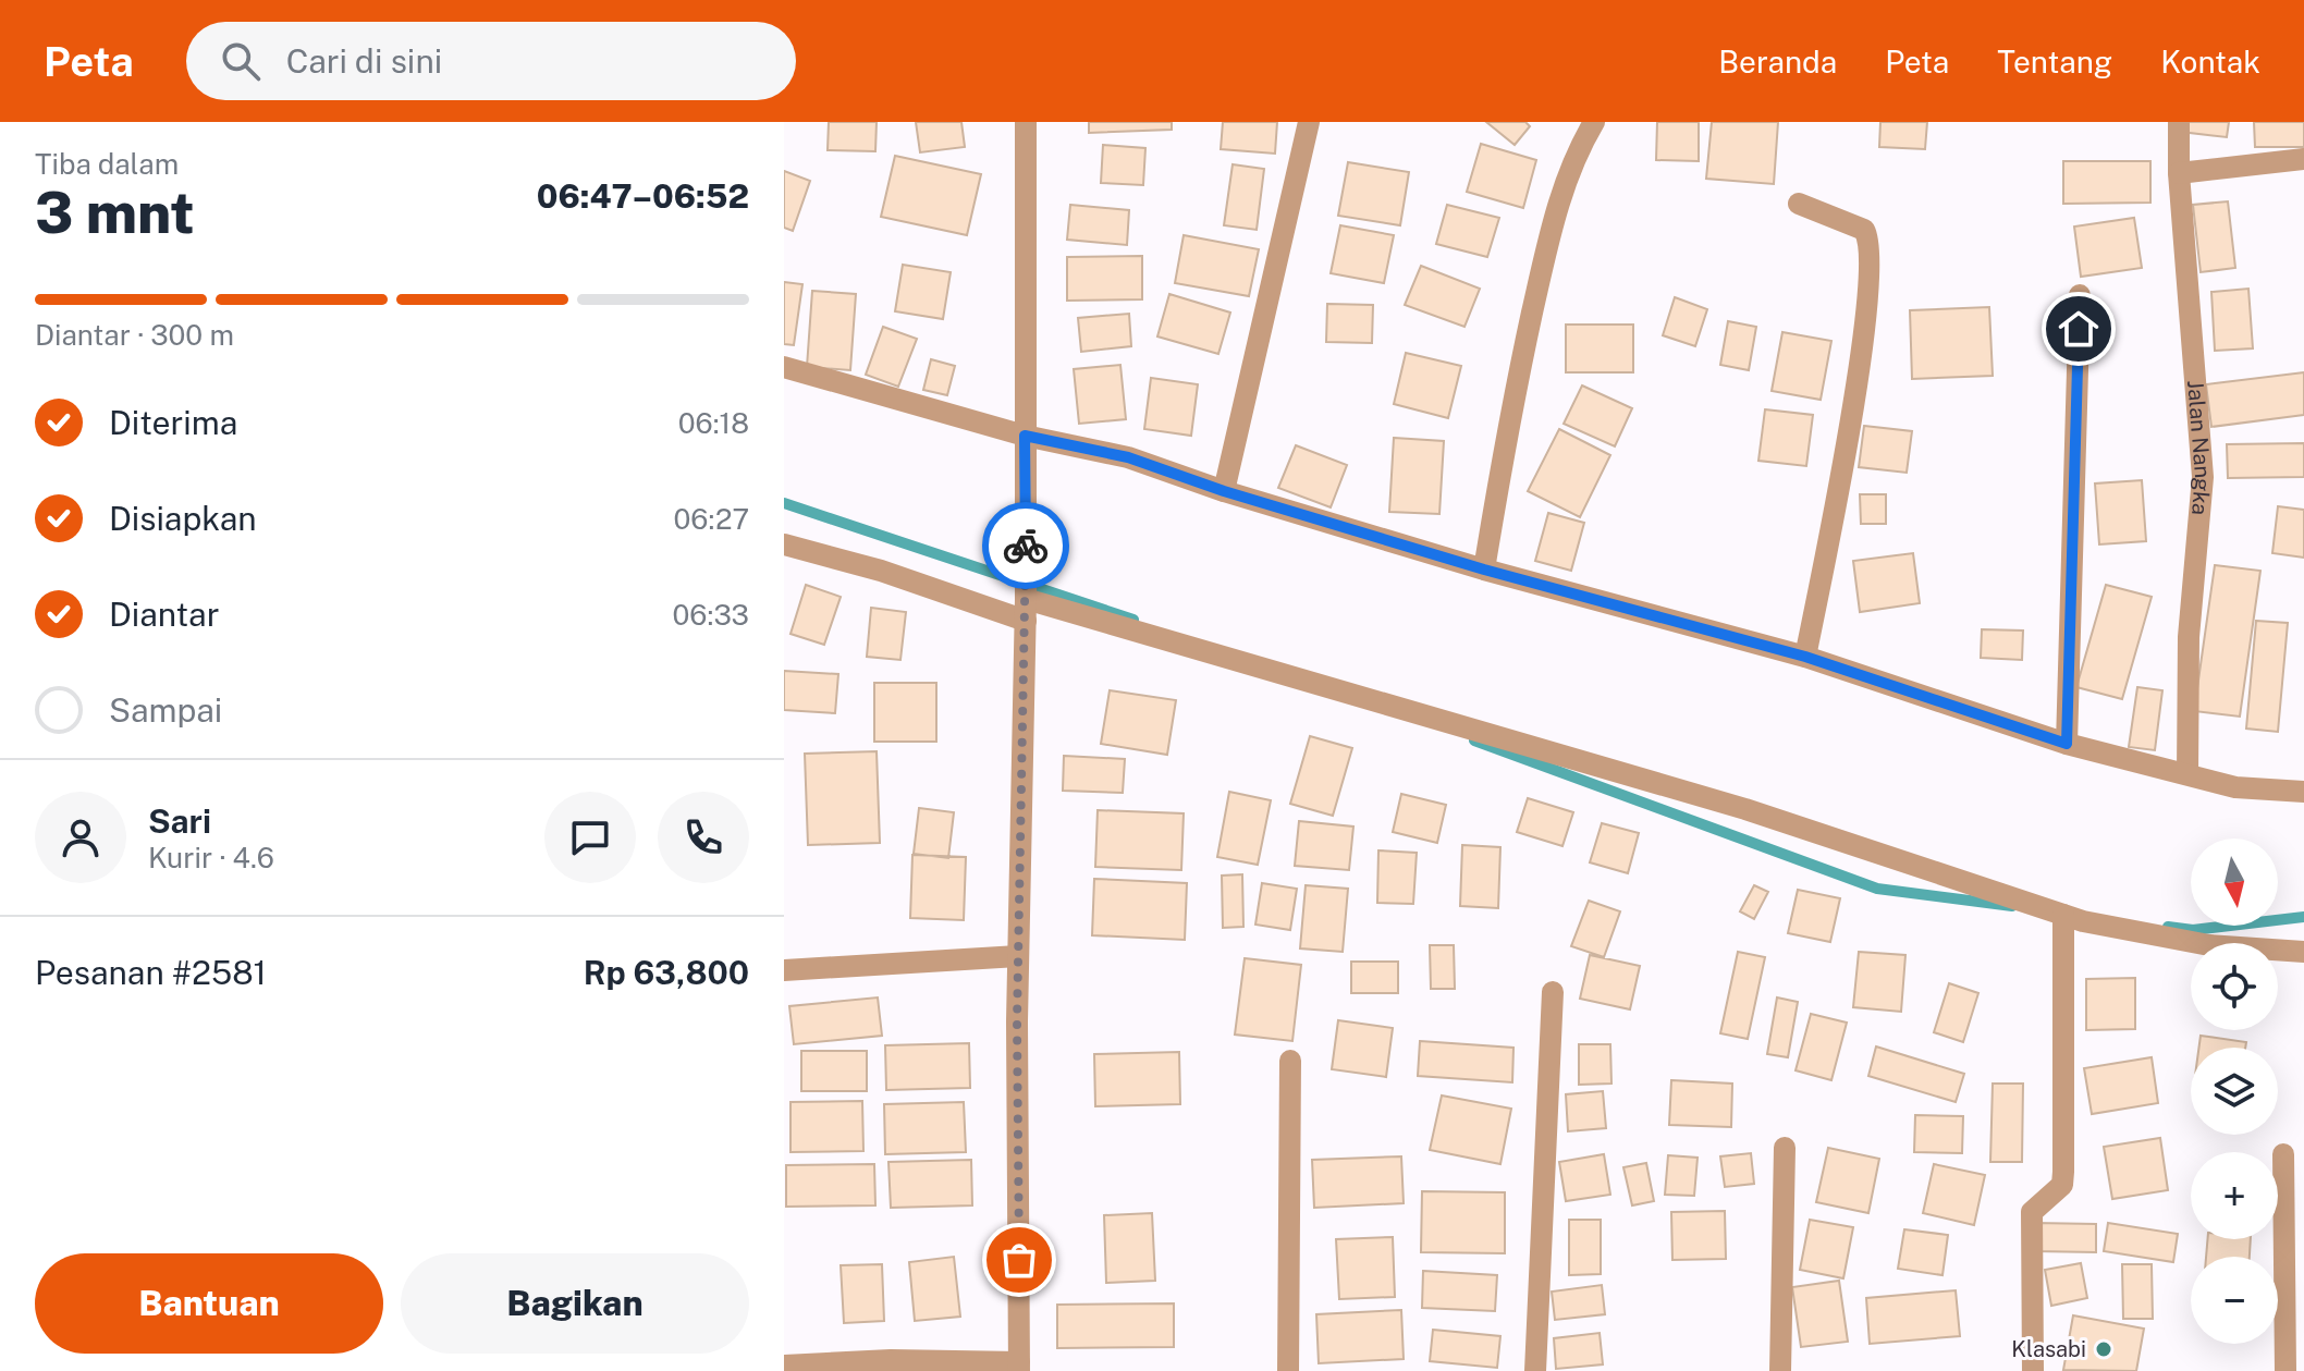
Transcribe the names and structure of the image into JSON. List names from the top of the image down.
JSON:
{
  "streets": {
    "street": ["Jalan Nangka"]
  },
  "places": ["Klasabi"],
  "north": "bottom",
  "page": {
    "header": "Peta",
    "search": "Cari di sini",
    "nav": [
      "Beranda",
      "Peta",
      "Tentang",
      "Kontak"
    ],
    "heading": ["3 mnt", "Tiba dalam", "06:47–06:52"],
    "panel": [
      "Sari",
      "Kurir · 4.6",
      "Pesanan #2581",
      "Rp 63,800"
    ],
    "bar": "Diantar · 300 m",
    "list": [
      ["Diterima", "06:18"],
      ["Disiapkan", "06:27"],
      ["Diantar", "06:33"],
      "Sampai"
    ],
    "map_buttons": ["+", "−"],
    "buttons": ["Bantuan", "Bagikan"]
  }
}
